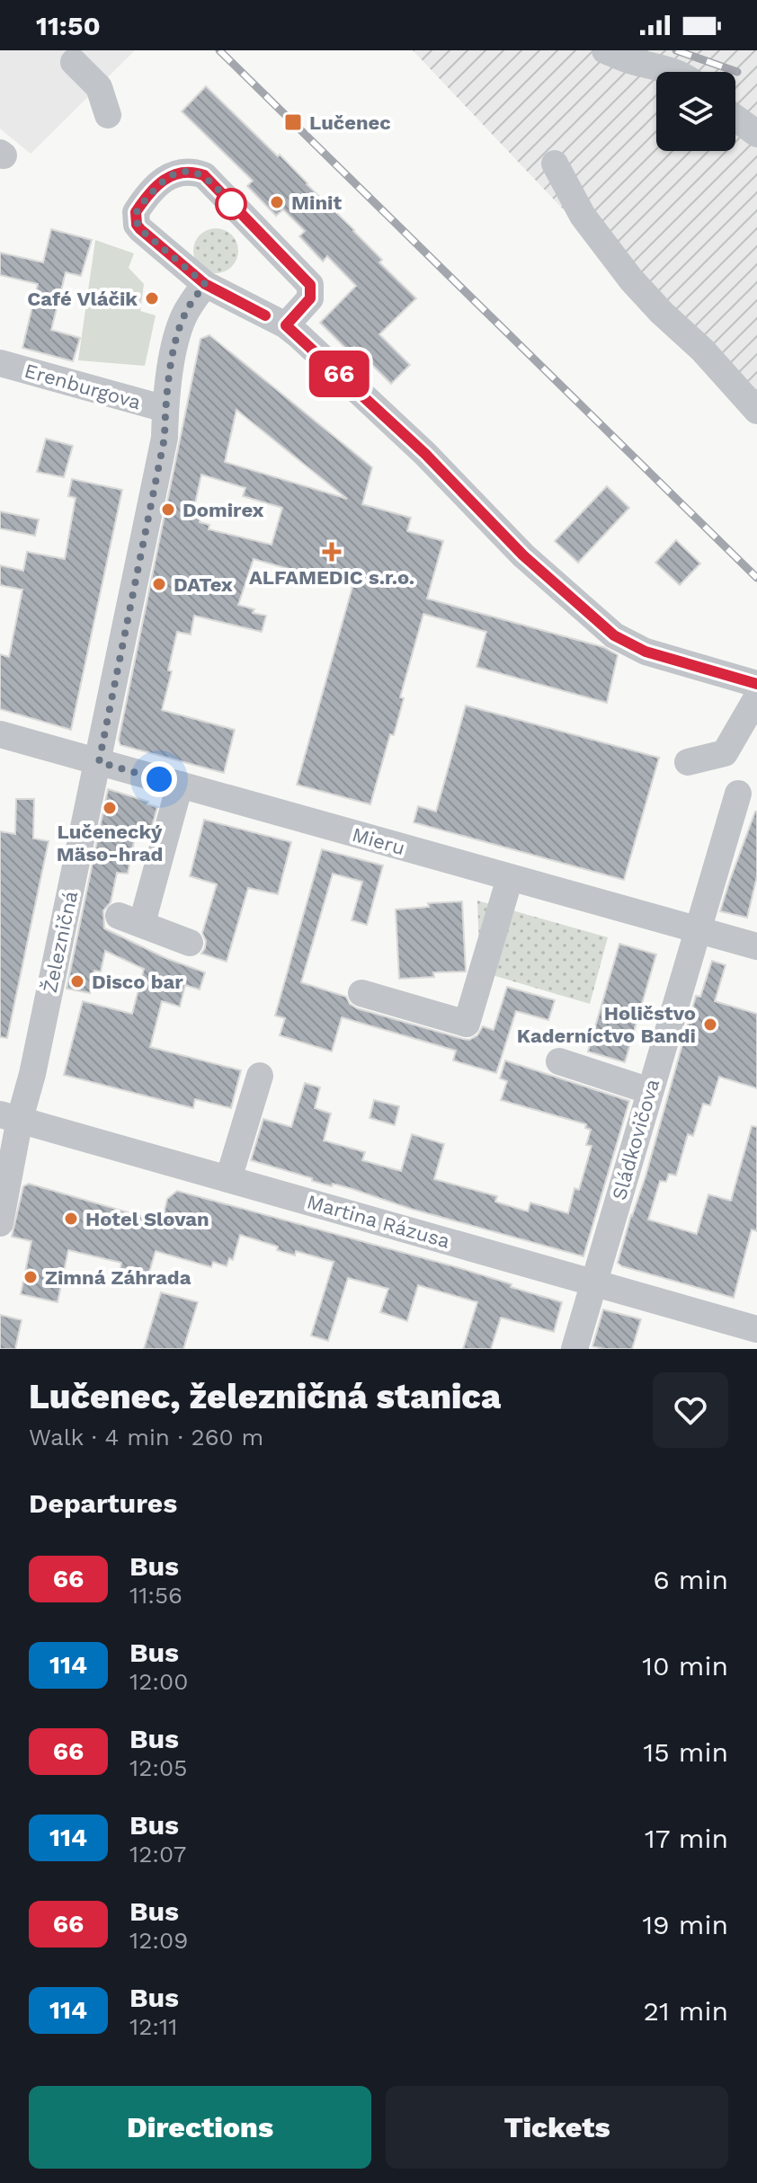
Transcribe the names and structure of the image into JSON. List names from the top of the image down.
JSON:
{
  "streets": {
    "street": [
      "Erenburgova",
      "Mieru",
      "Železničná",
      "Sládkovičova",
      "Martina Rázusa"
    ]
  },
  "crossings": [
    ["Erenburgova", "Železničná"],
    ["Mieru", "Železničná"],
    ["Mieru", "Sládkovičova"],
    ["Železničná", "Martina Rázusa"],
    ["Sládkovičova", "Martina Rázusa"]
  ],
  "places": {
    "transit": ["Lučenec"],
    "other": [
      "Minit",
      "Café Vláčik",
      "Domirex",
      "DATex",
      "Lučenecký Mäso-hrad",
      "Disco bar",
      "Holičstvo Kaderníctvo Bandi",
      "Hotel Slovan",
      "Zimná Záhrada"
    ],
    "health": ["ALFAMEDIC s.r.o."]
  },
  "lines": ["bus line 66"],
  "page": {
    "status": "11:50",
    "on_map": "66",
    "heading": [
      ["Lučenec, železničná stanica", "Walk · 4 min · 260 m"],
      "Departures"
    ],
    "list": [
      {
        "mark": "66",
        "name": "Bus",
        "note": "11:56",
        "value": "6 min"
      },
      {
        "mark": "114",
        "name": "Bus",
        "note": "12:00",
        "value": "10 min"
      },
      {
        "mark": "66",
        "name": "Bus",
        "note": "12:05",
        "value": "15 min"
      },
      {
        "mark": "114",
        "name": "Bus",
        "note": "12:07",
        "value": "17 min"
      },
      {
        "mark": "66",
        "name": "Bus",
        "note": "12:09",
        "value": "19 min"
      },
      {
        "mark": "114",
        "name": "Bus",
        "note": "12:11",
        "value": "21 min"
      }
    ],
    "buttons": ["Directions", "Tickets"]
  }
}
